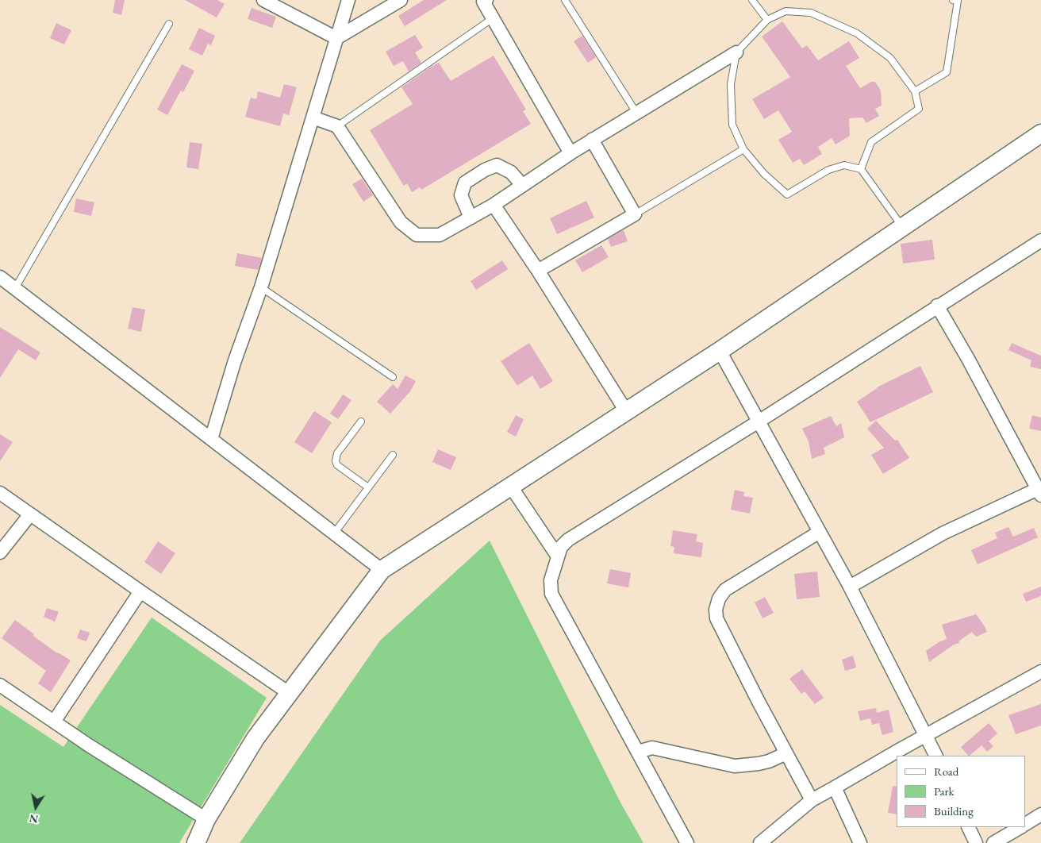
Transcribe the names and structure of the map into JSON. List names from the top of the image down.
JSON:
{
  "legend": ["Road", "Park", "Building"],
  "north": "bottom"
}
